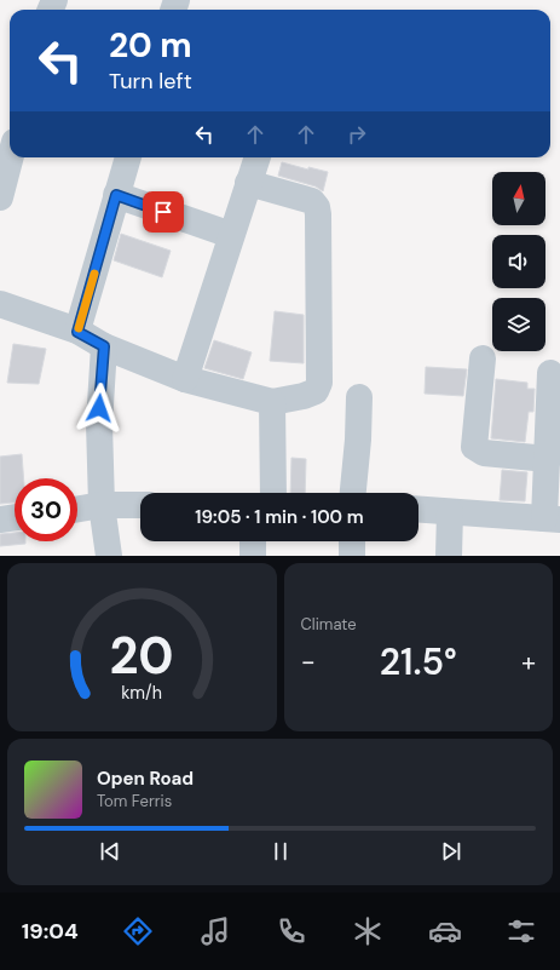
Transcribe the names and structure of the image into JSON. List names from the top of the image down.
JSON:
{
  "north": "top",
  "page": {
    "turn": ["20 m", "Turn left"],
    "limit": "30",
    "trip": "19:05 · 1 min · 100 m",
    "tile": "Climate",
    "heat": ["−", "21.5°", "+"],
    "song": ["Open Road", "Tom Ferris"],
    "tabs": "19:04",
    "gauge": ["20", "km/h"]
  }
}
